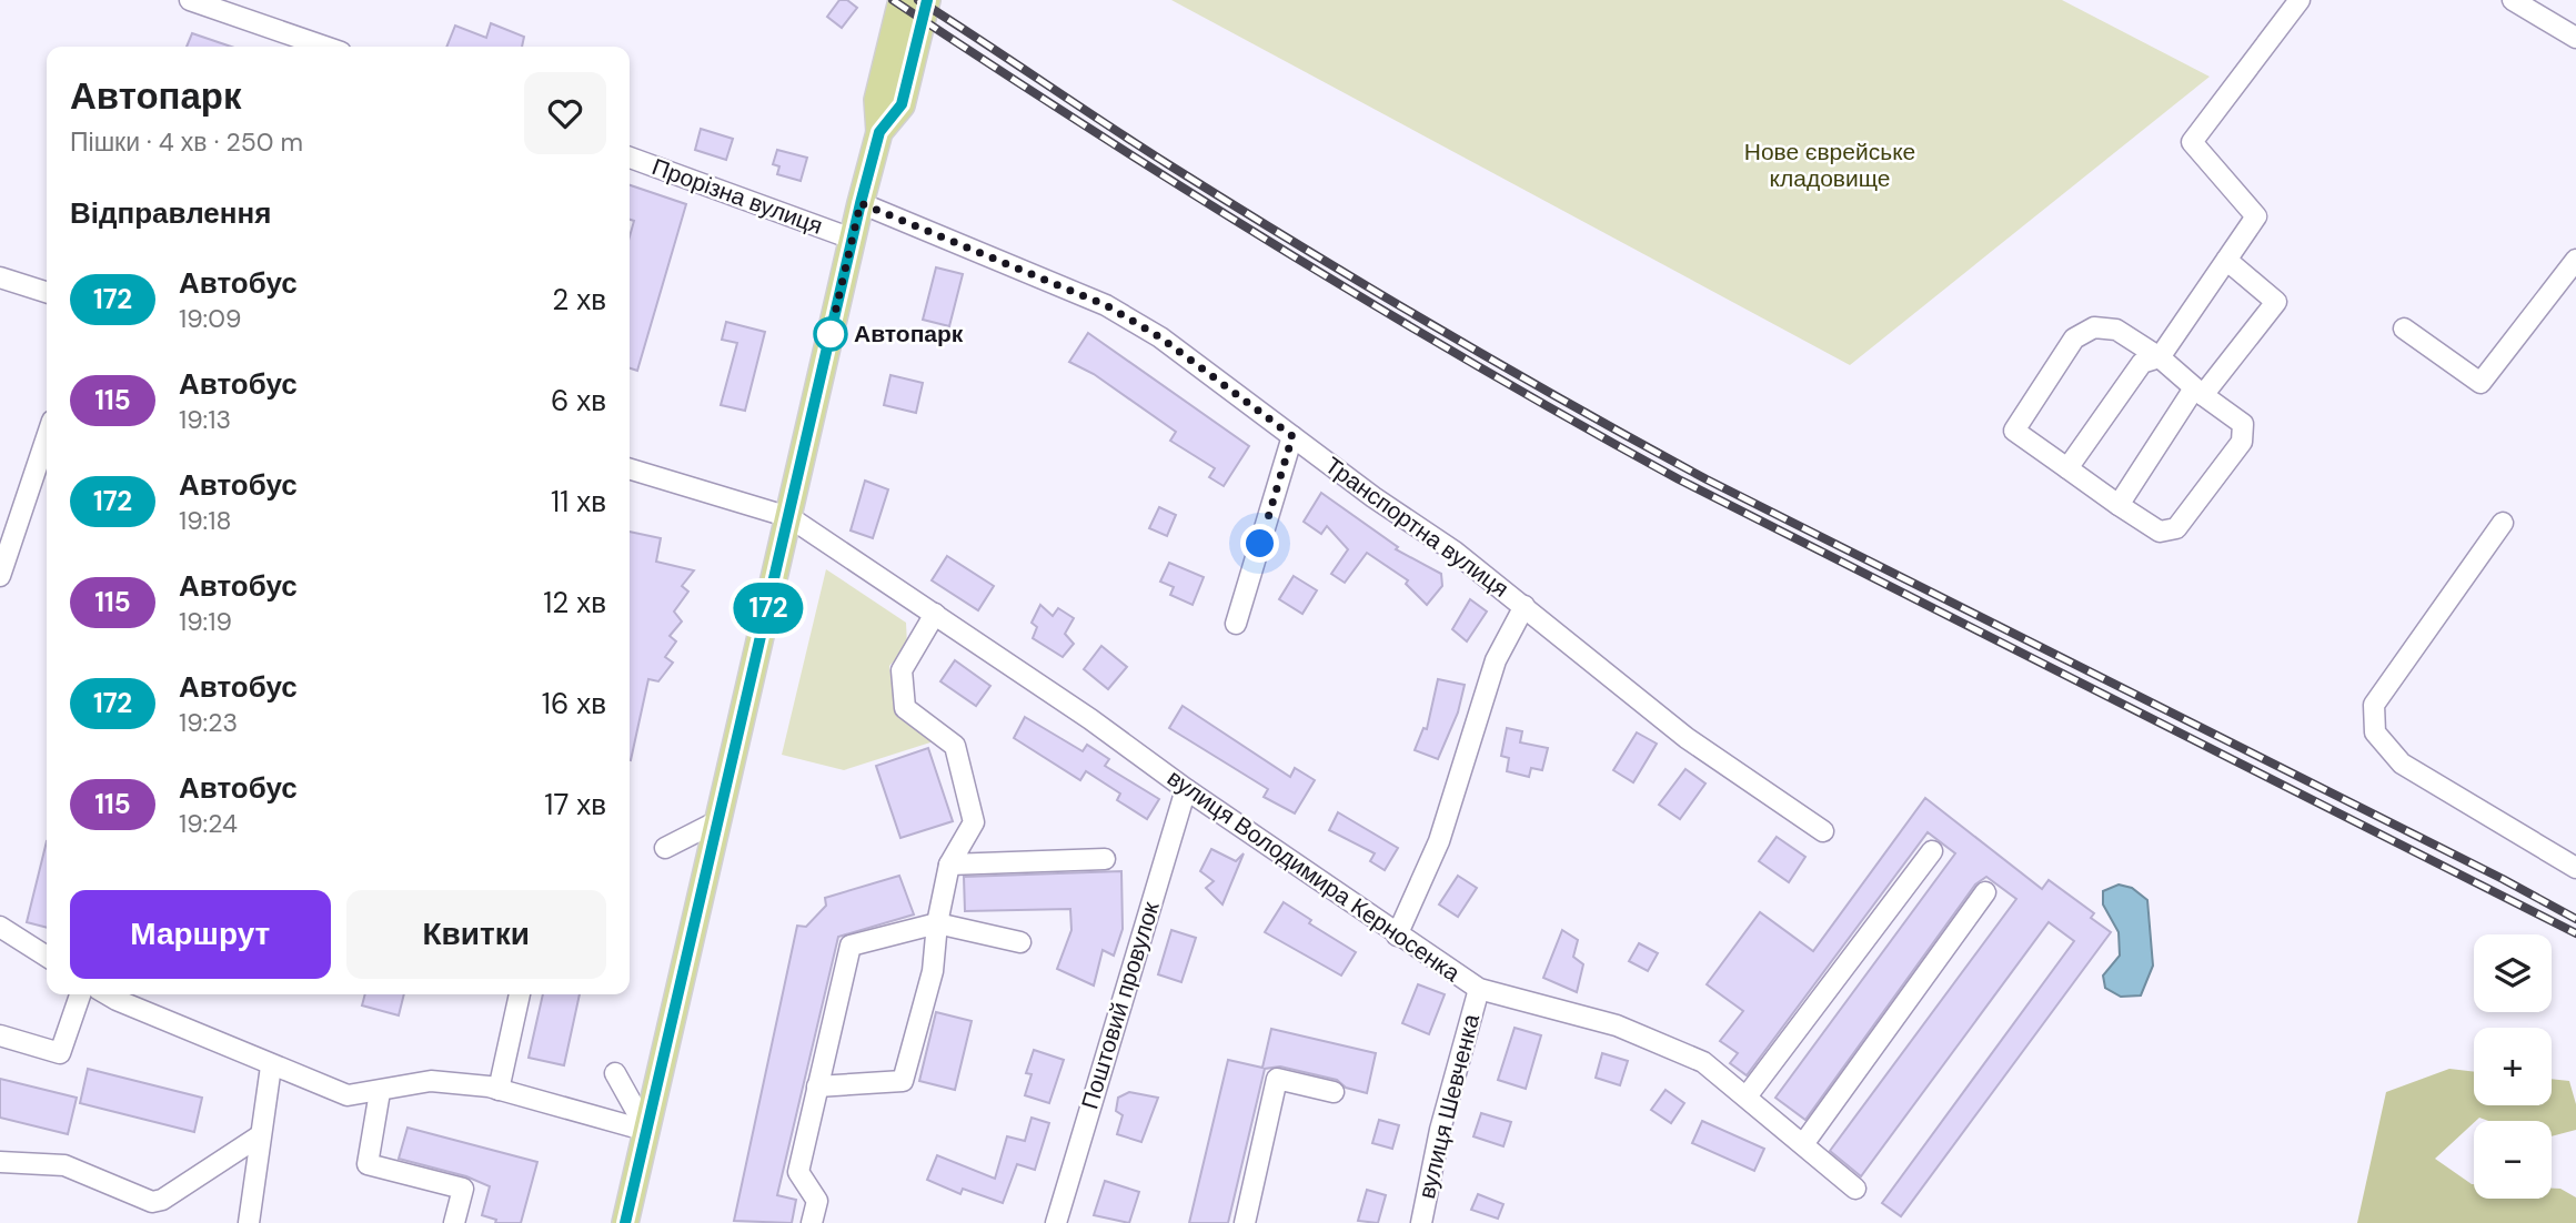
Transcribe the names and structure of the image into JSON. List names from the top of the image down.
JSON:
{
  "streets": {
    "street": [
      "Прорізна вулиця",
      "Транспортна вулиця",
      "вулиця Володимира Керносенка",
      "Поштовий провулок",
      "вулиця Шевченка"
    ]
  },
  "crossings": [
    ["вулиця Володимира Керносенка", "Поштовий провулок"],
    ["вулиця Володимира Керносенка", "вулиця Шевченка"]
  ],
  "parks": ["Нове єврейське кладовище"],
  "places": ["Автопарк"],
  "lines": ["bus line 172"],
  "page": {
    "on_map": "172",
    "heading": [
      ["Автопарк", "Пішки · 4 хв · 250 m"],
      "Відправлення"
    ],
    "list": [
      {
        "mark": "172",
        "name": "Автобус",
        "note": "19:09",
        "value": "2 хв"
      },
      {
        "mark": "115",
        "name": "Автобус",
        "note": "19:13",
        "value": "6 хв"
      },
      {
        "mark": "172",
        "name": "Автобус",
        "note": "19:18",
        "value": "11 хв"
      },
      {
        "mark": "115",
        "name": "Автобус",
        "note": "19:19",
        "value": "12 хв"
      },
      {
        "mark": "172",
        "name": "Автобус",
        "note": "19:23",
        "value": "16 хв"
      },
      {
        "mark": "115",
        "name": "Автобус",
        "note": "19:24",
        "value": "17 хв"
      }
    ],
    "buttons": ["Маршрут", "Квитки"],
    "map_buttons": ["+", "−"]
  }
}
